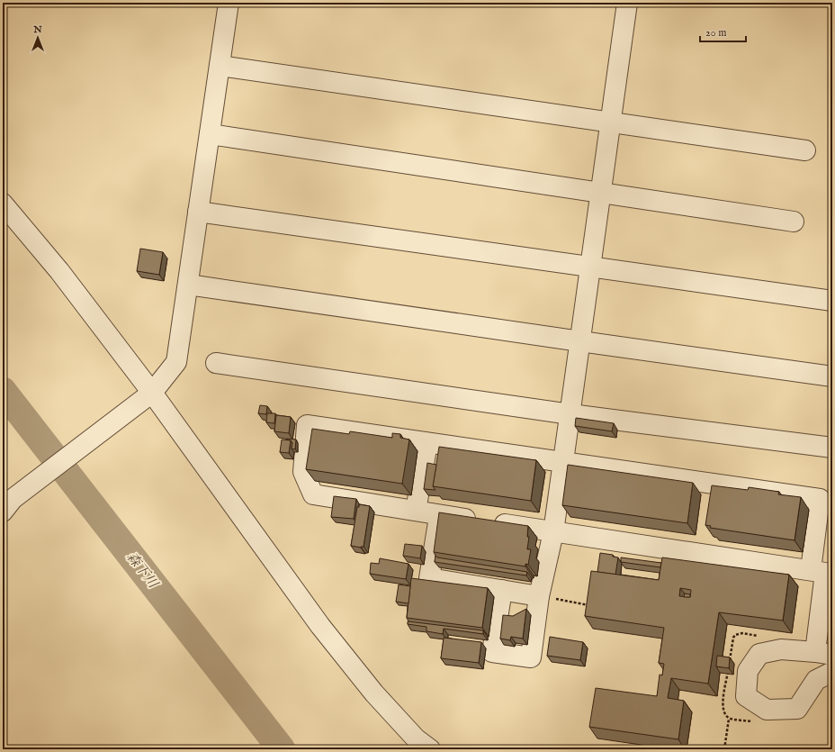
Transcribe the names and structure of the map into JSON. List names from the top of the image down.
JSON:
{
  "water": ["森下川"],
  "scale_bar": "20 m",
  "north": "top"
}
